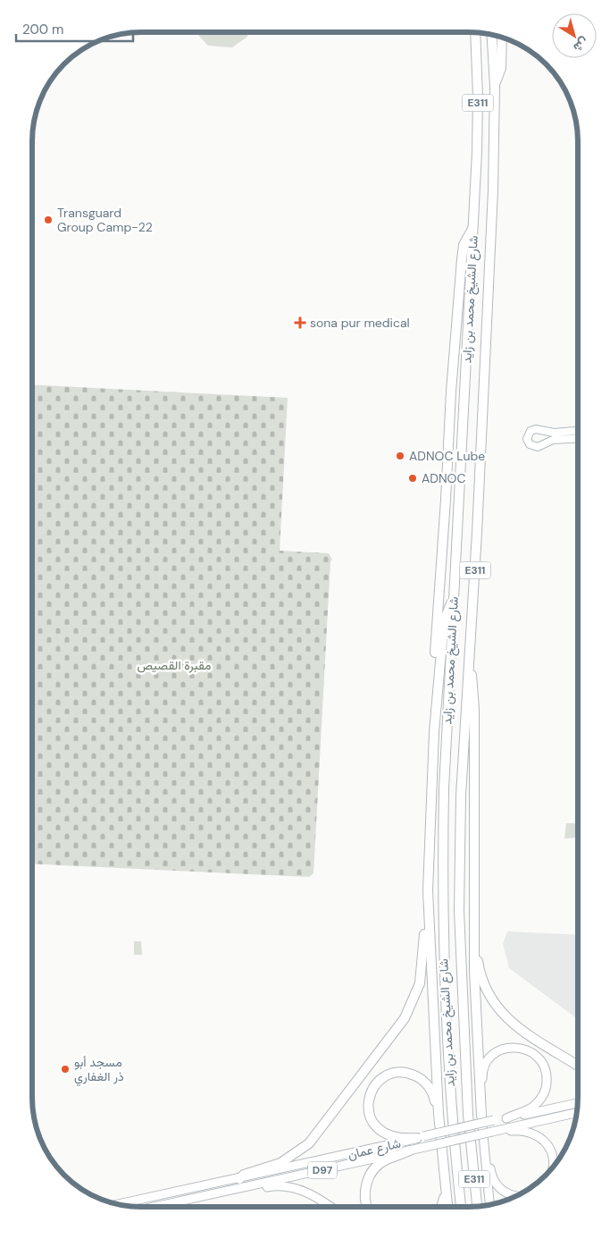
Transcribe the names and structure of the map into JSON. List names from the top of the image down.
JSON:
{
  "streets": {
    "highway": ["E311", "شارع الشيخ محمد بن زايد"],
    "main road": ["شارع عمان", "D97"]
  },
  "parks": ["مقبرة القصيص"],
  "places": {
    "other": [
      "Transguard Group Camp-22",
      "ADNOC Lube",
      "ADNOC",
      "مسجد أبو ذر الغفاري"
    ],
    "health": ["sona pur medical"]
  },
  "scale_bar": "200 m",
  "north": "bottom right"
}
